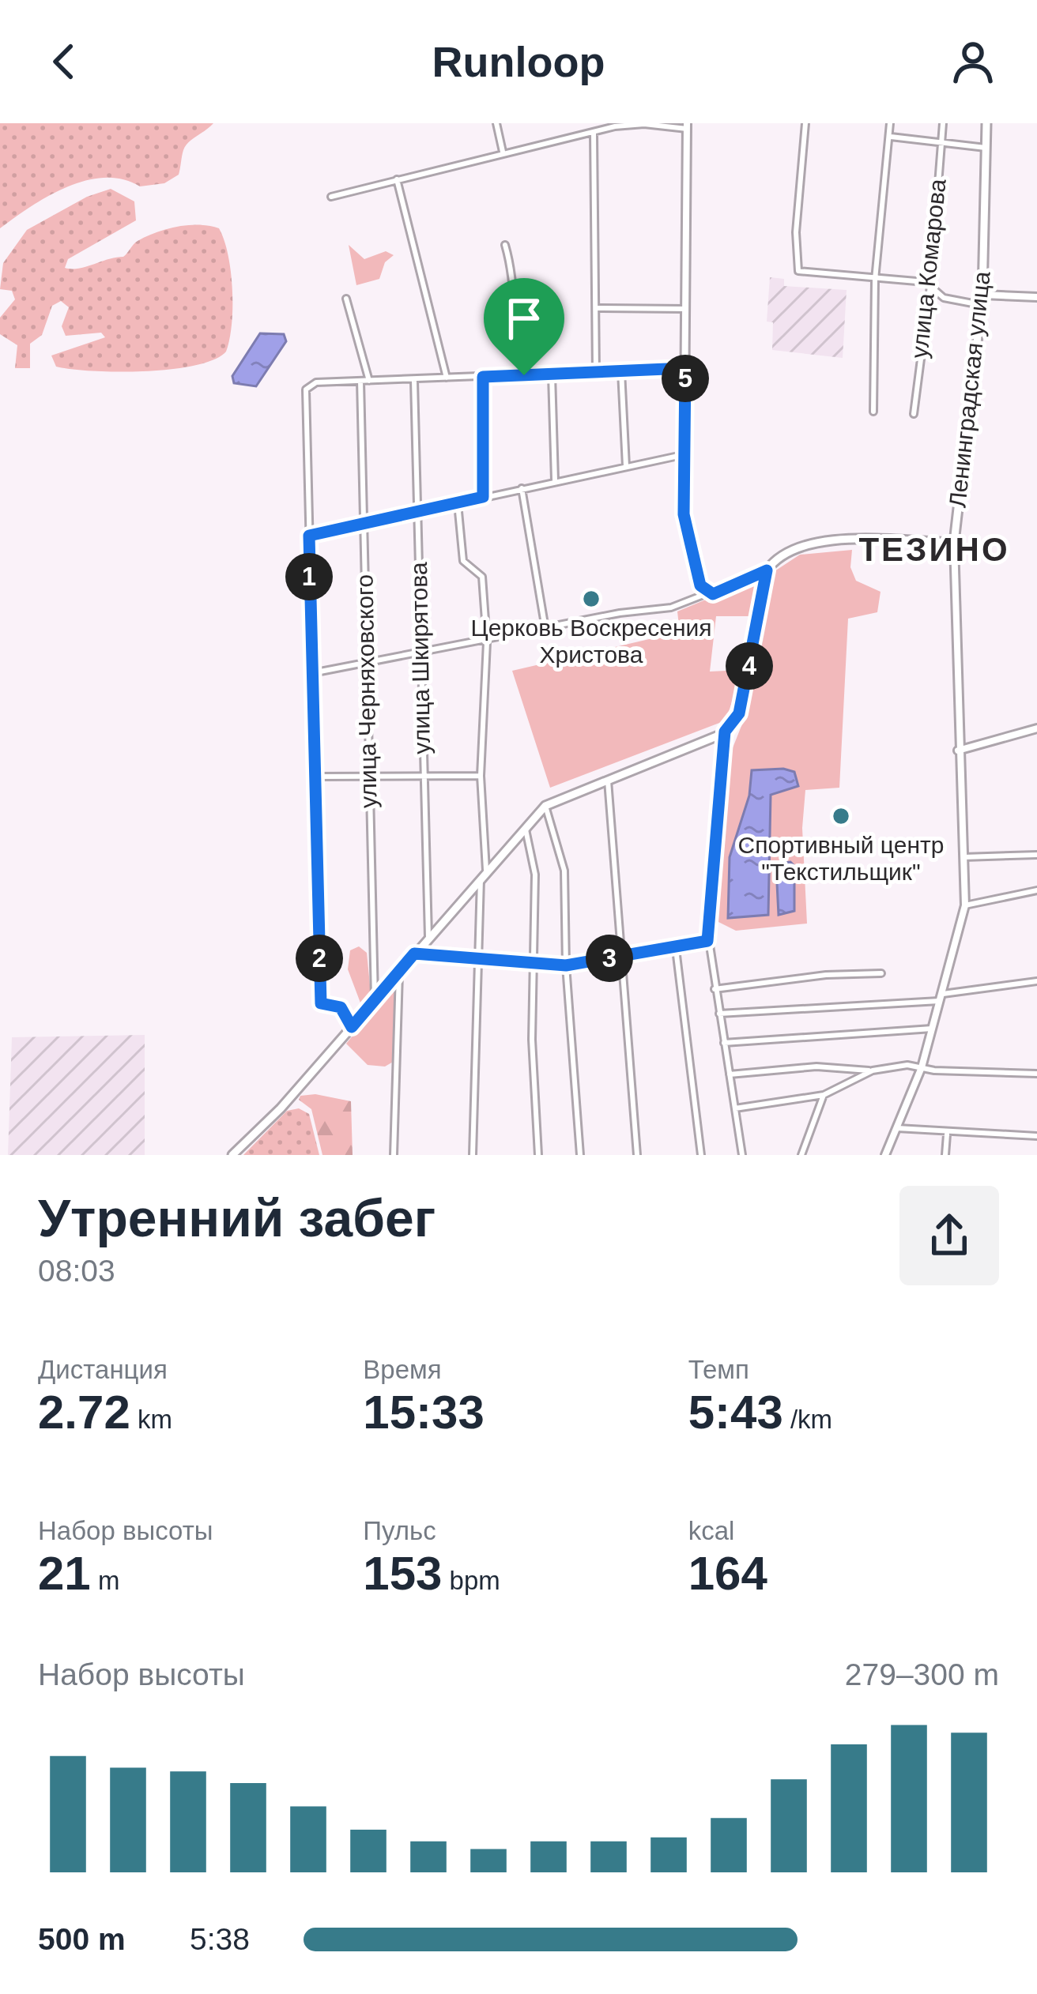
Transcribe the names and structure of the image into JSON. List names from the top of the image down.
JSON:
{
  "streets": {
    "main road": ["Ленинградская улица"],
    "street": ["улица Комарова", "улица Шкирятова", "улица Черняховского"]
  },
  "districts": ["ТЕЗИНО"],
  "places": ["Церковь Воскресения Христова", "Спортивный центр \"Текстильщик\""],
  "page": {
    "header": "Runloop",
    "pins": [
      "5",
      "1",
      "4",
      "2",
      "3"
    ],
    "heading": ["Утренний забег", "08:03"],
    "stats": [
      ["Дистанция", "2.72 km"],
      ["Время", "15:33"],
      ["Темп", "5:43 /km"],
      ["Набор высоты", "21 m"],
      ["Пульс", "153 bpm"],
      ["kcal", "164"]
    ],
    "chart": ["Набор высоты", "279–300 m"],
    "list": [
      {
        "name": "500 m",
        "note": "5:38"
      }
    ]
  }
}
